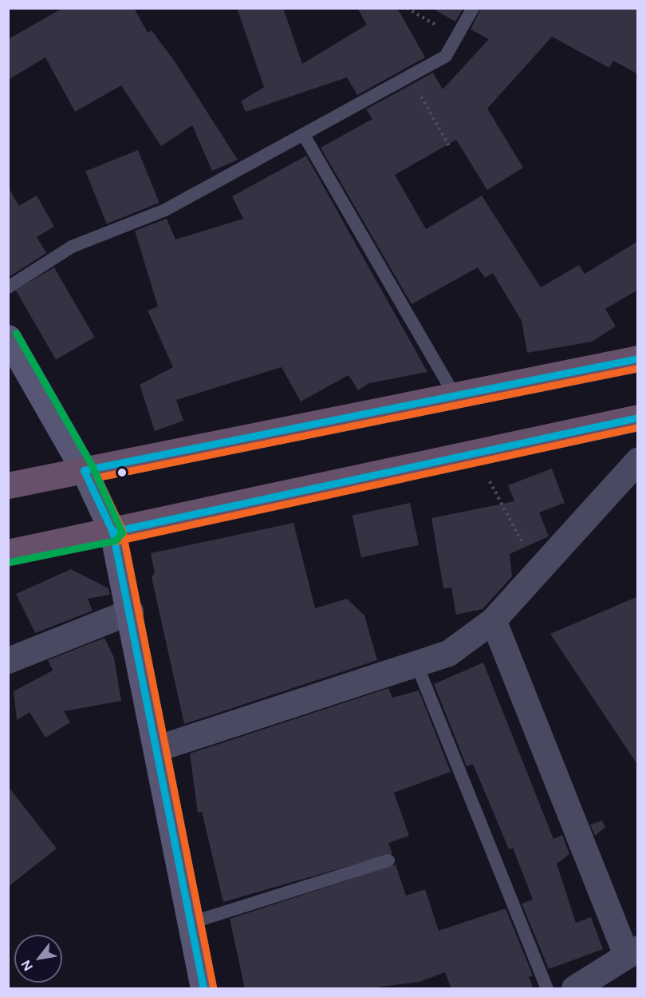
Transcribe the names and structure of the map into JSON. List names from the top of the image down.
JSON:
{
  "north": "bottom left"
}
